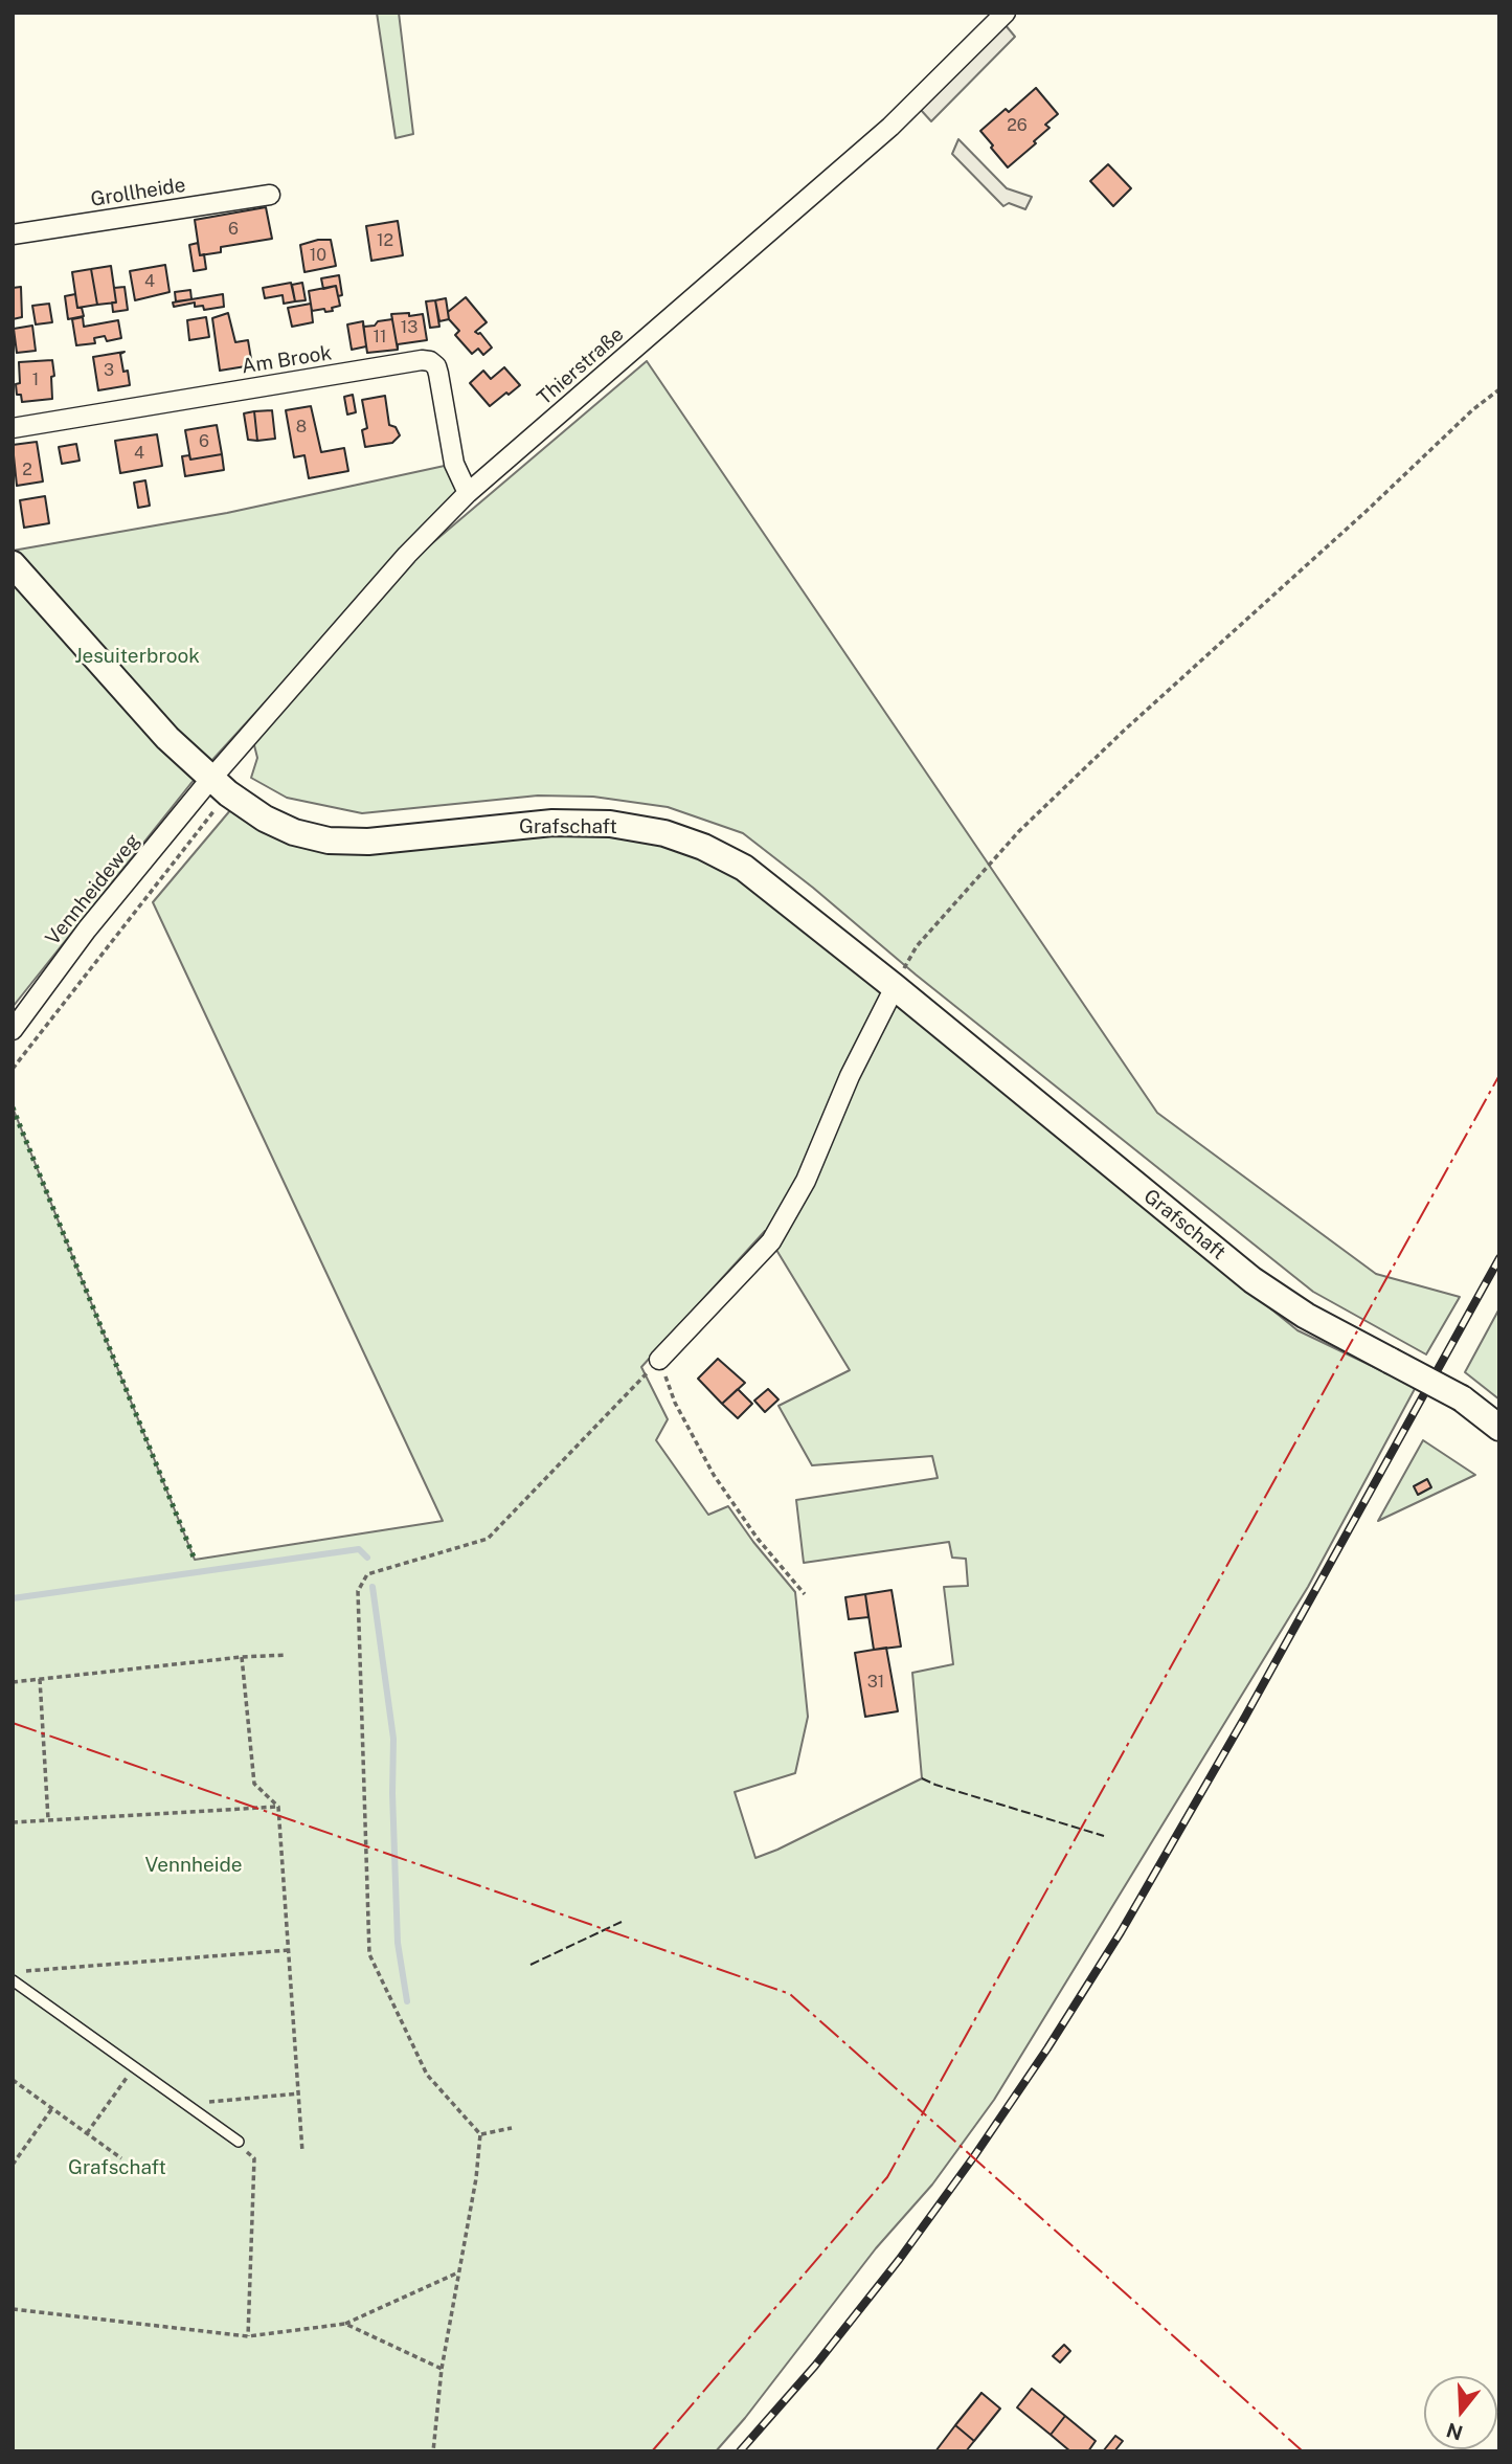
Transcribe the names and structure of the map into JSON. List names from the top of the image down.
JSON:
{
  "streets": {
    "street": [
      "Grollheide",
      "Am Brook",
      "Thierstraße",
      "Grafschaft",
      "Vennheideweg"
    ]
  },
  "crossings": [
    ["Am Brook", "Thierstraße"],
    ["Thierstraße", "Grafschaft"],
    ["Thierstraße", "Vennheideweg"],
    ["Grafschaft", "Vennheideweg"]
  ],
  "parks": ["Jesuiterbrook", "Vennheide", "Grafschaft"],
  "house_numbers": [
    "26",
    "6",
    "12",
    "10",
    "4",
    "13",
    "11",
    "3",
    "1",
    "8",
    "6",
    "4",
    "2",
    "31"
  ],
  "north": "bottom"
}
